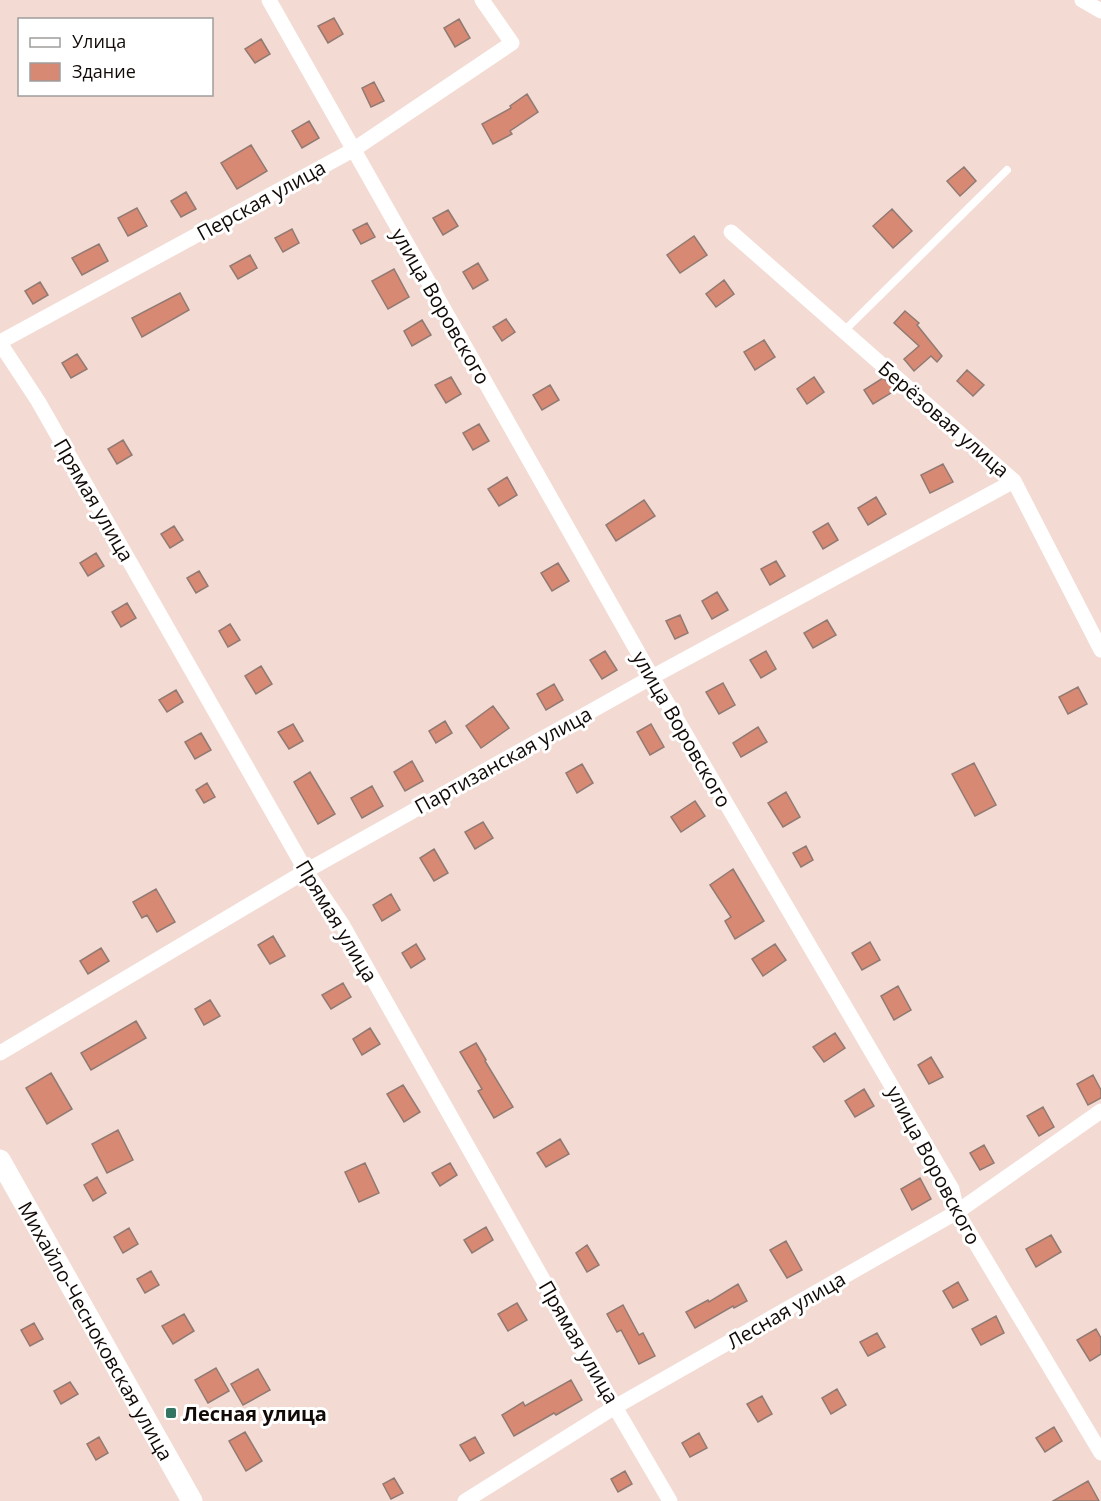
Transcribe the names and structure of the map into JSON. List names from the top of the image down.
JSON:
{
  "streets": {
    "street": [
      "Перская улица",
      "улица Воровского",
      "Берёзовая улица",
      "Прямая улица",
      "Партизанская улица",
      "Лесная улица",
      "Михайло-Чесноковская улица"
    ]
  },
  "crossings": [
    ["Перская улица", "улица Воровского"],
    ["Перская улица", "Прямая улица"],
    ["улица Воровского", "Партизанская улица"],
    ["улица Воровского", "Лесная улица"],
    ["Берёзовая улица", "Партизанская улица"],
    ["Прямая улица", "Партизанская улица"],
    ["Прямая улица", "Лесная улица"]
  ],
  "places": {
    "transit": ["Лесная улица"]
  },
  "legend": ["Улица", "Здание"]
}
